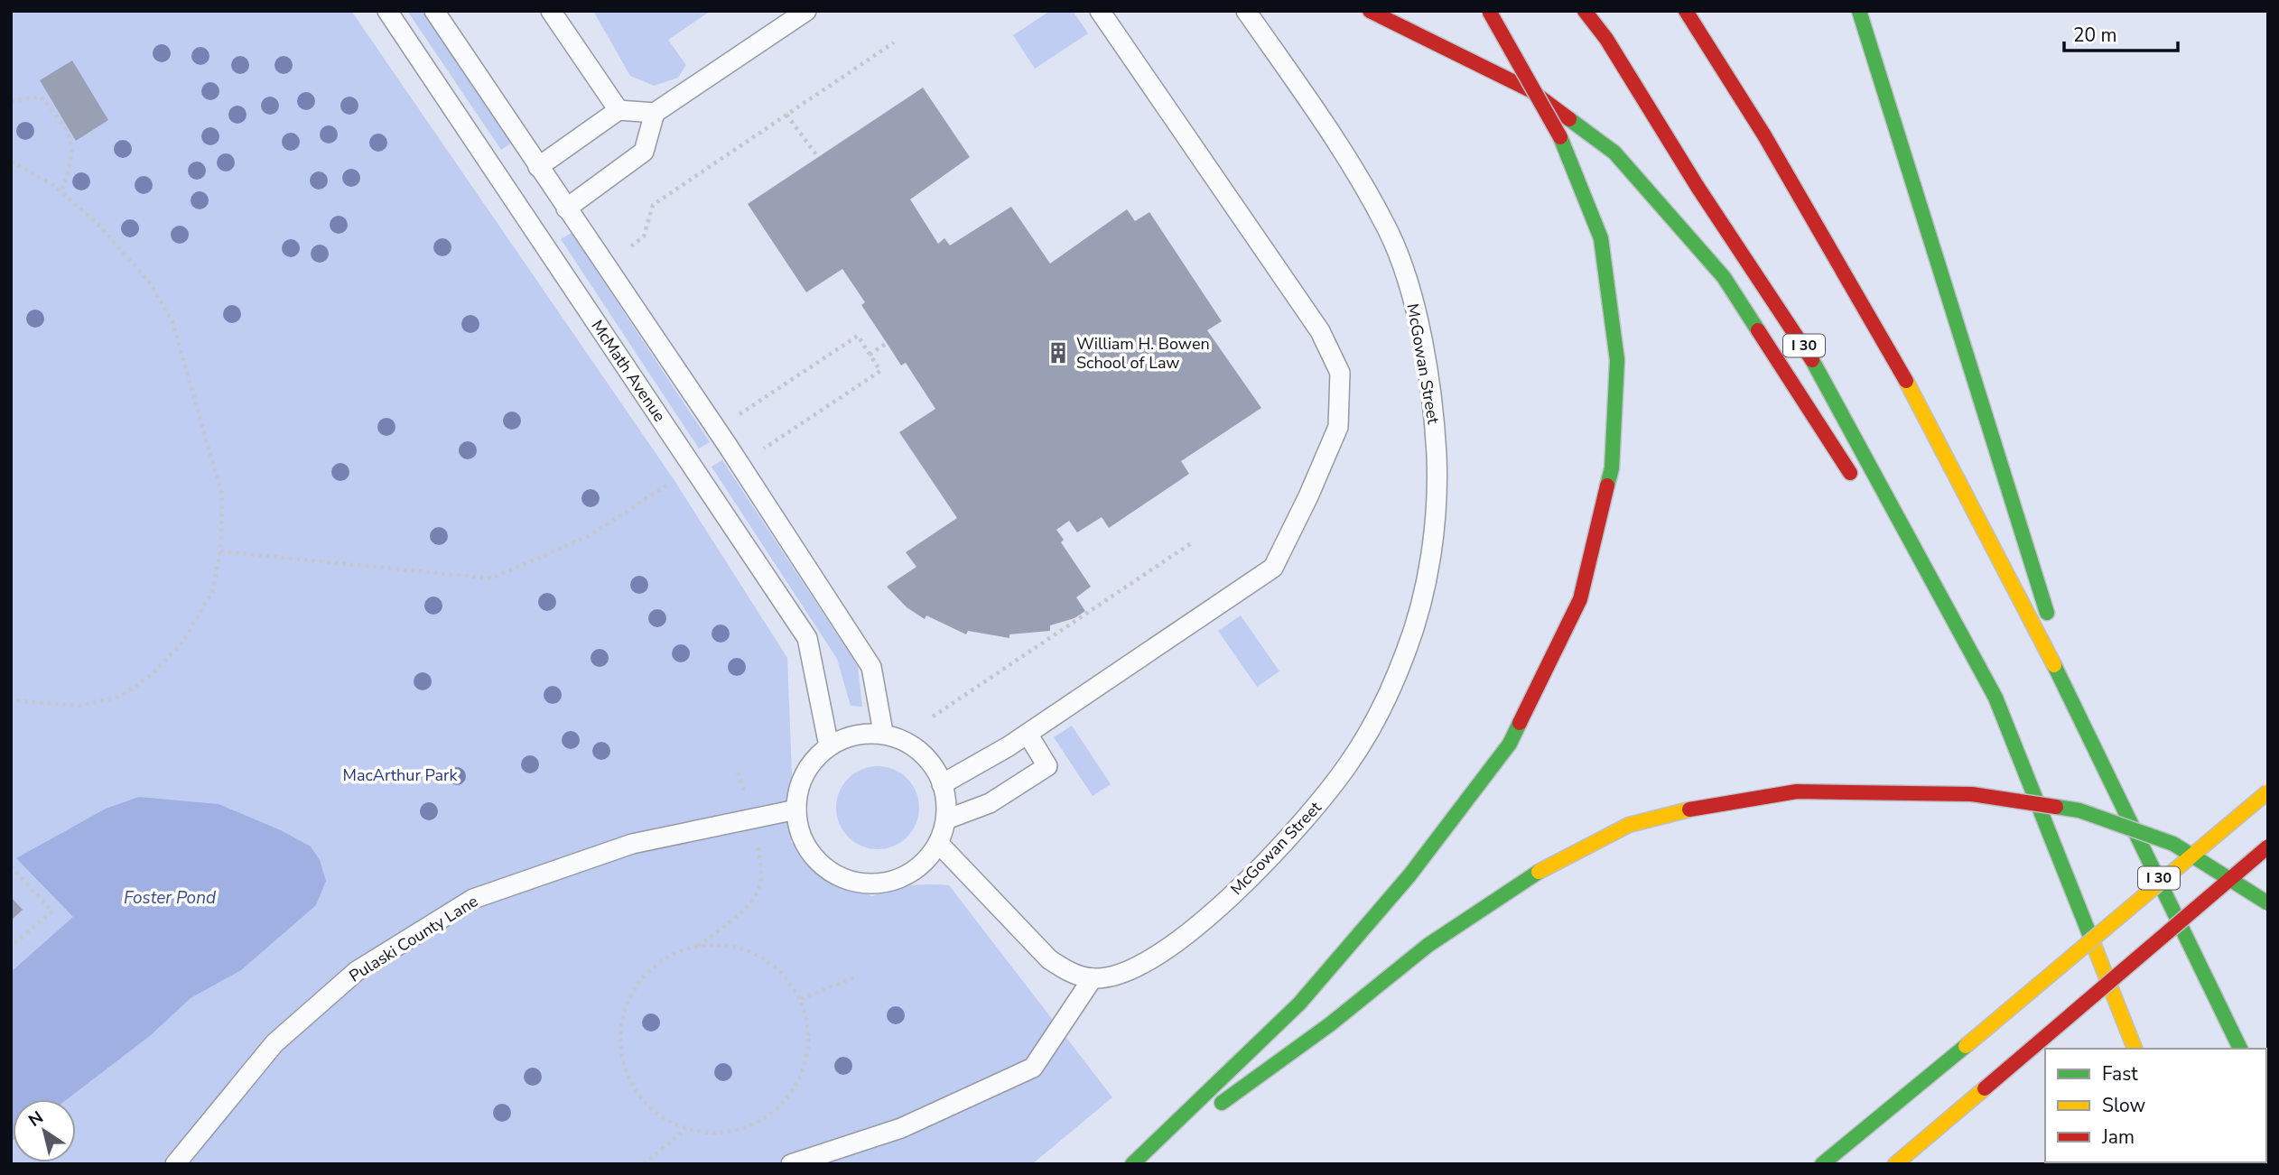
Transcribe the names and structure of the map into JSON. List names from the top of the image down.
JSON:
{
  "streets": {
    "highway": ["I 30"],
    "lane": ["McGowan Street", "McMath Avenue", "Pulaski County Lane"]
  },
  "crossings": [
    ["McMath Avenue", "Pulaski County Lane"]
  ],
  "water": ["Foster Pond"],
  "parks": ["MacArthur Park"],
  "places": {
    "building": ["William H. Bowen School of Law"]
  },
  "legend": ["Fast", "Slow", "Jam"],
  "scale_bar": "20 m",
  "north": "top left"
}
